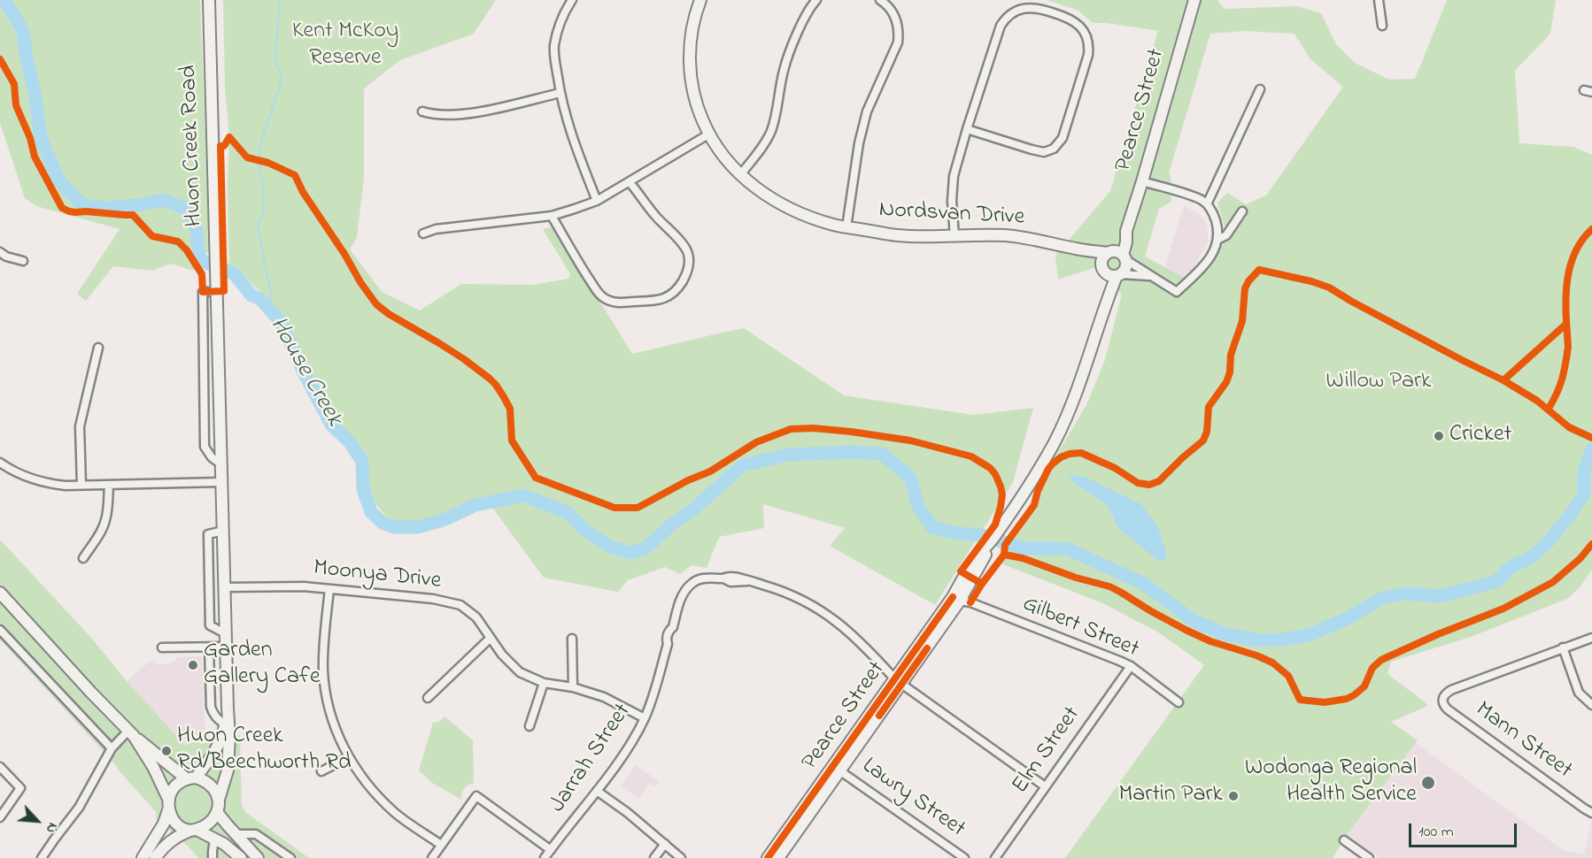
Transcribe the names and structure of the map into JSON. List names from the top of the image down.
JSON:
{
  "streets": {
    "main road": ["Pearce Street", "Huon Creek Road", "Nordsvan Drive"],
    "street": [
      "Moonya Drive",
      "Gilbert Street",
      "Mann Street",
      "Elm Street",
      "Jarrah Street",
      "Lawry Street"
    ]
  },
  "crossings": [
    ["Pearce Street", "Nordsvan Drive"],
    ["Pearce Street", "Gilbert Street"],
    ["Pearce Street", "Jarrah Street"],
    ["Pearce Street", "Lawry Street"],
    ["Huon Creek Road", "Moonya Drive"],
    ["Moonya Drive", "Jarrah Street"],
    ["Gilbert Street", "Elm Street"],
    ["Elm Street", "Jarrah Street"]
  ],
  "water": ["House Creek"],
  "parks": ["Kent McKoy Reserve", "Willow Park"],
  "places": [
    "Cricket",
    "Garden Gallery Cafe",
    "Huon Creek Rd/Beechworth Rd",
    "Wodonga Regional Health Service",
    "Martin Park"
  ],
  "scale_bar": "100 m",
  "north": "bottom right"
}
